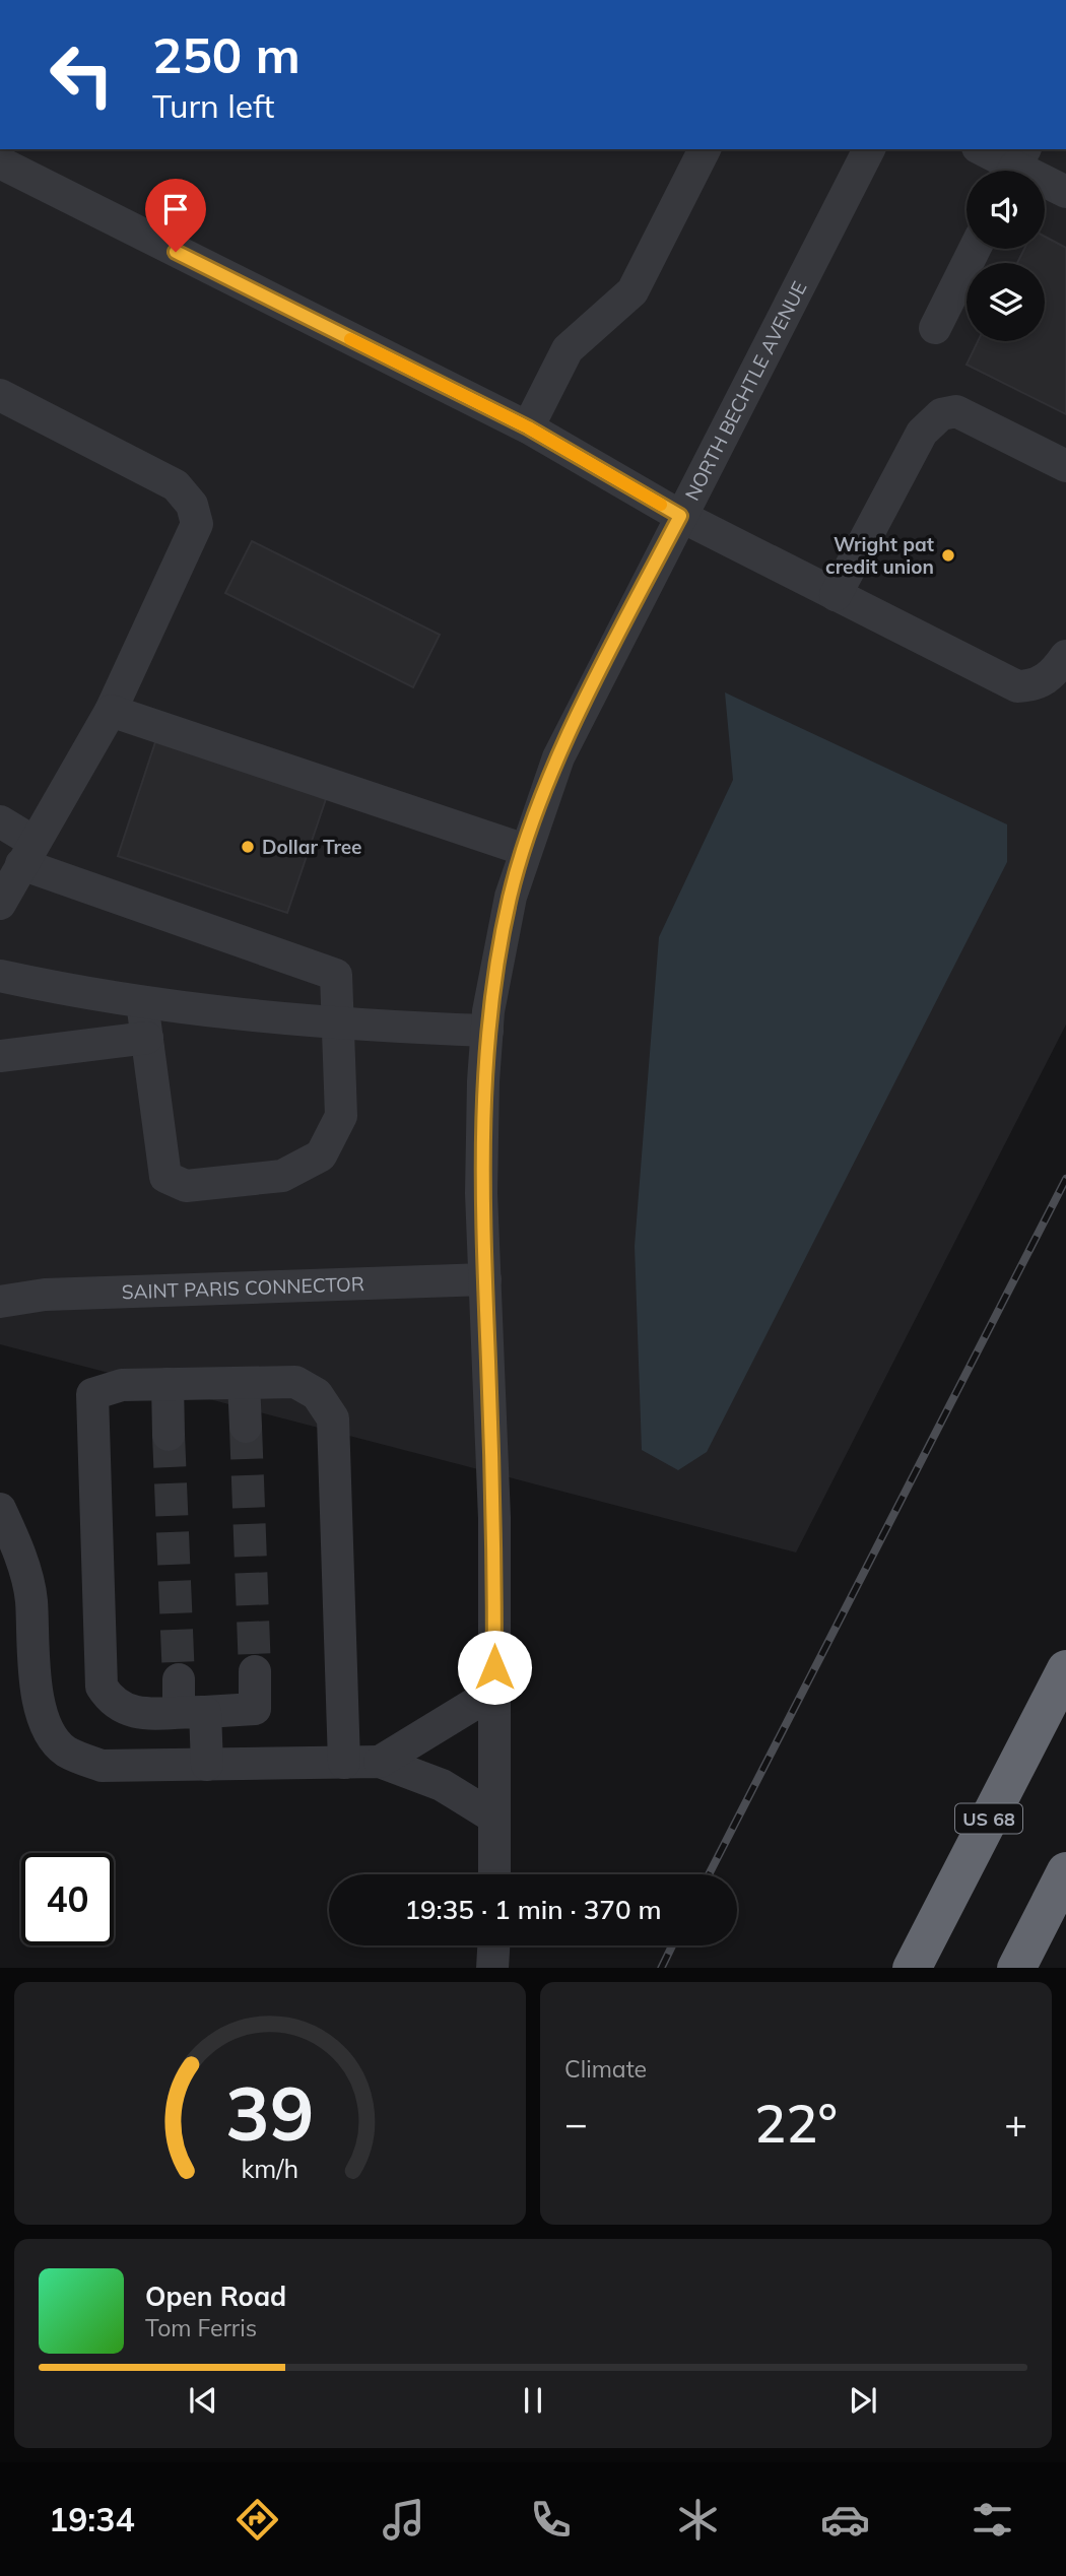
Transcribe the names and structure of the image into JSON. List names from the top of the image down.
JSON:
{
  "streets": {
    "highway": ["US 68"],
    "street": ["NORTH BECHTLE AVENUE", "SAINT PARIS CONNECTOR"]
  },
  "crossings": [
    ["NORTH BECHTLE AVENUE", "SAINT PARIS CONNECTOR"]
  ],
  "places": ["Wright pat credit union", "Dollar Tree"],
  "page": {
    "turn": ["250 m", "Turn left"],
    "limit": "40",
    "trip": "19:35 · 1 min · 370 m",
    "tile": "Climate",
    "heat": ["−", "22°", "+"],
    "song": ["Open Road", "Tom Ferris"],
    "tabs": "19:34",
    "gauge": ["39", "km/h"]
  }
}
